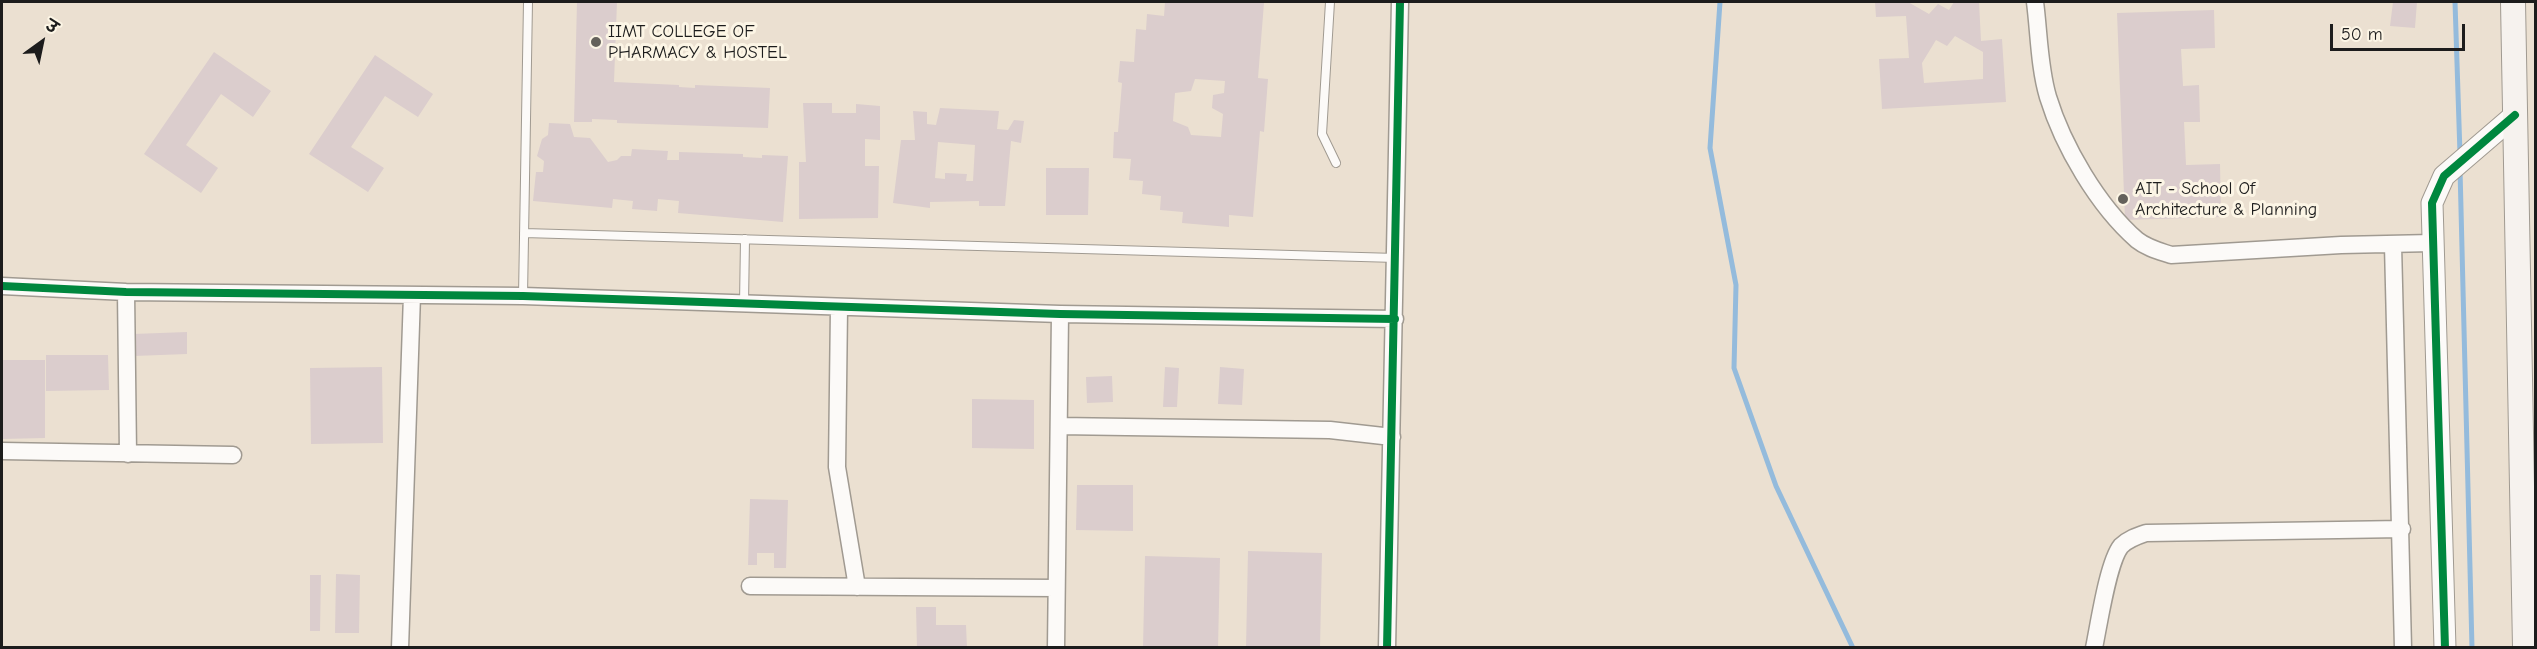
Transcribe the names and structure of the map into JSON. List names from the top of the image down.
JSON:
{
  "places": ["IIMT COLLEGE OF PHARMACY & HOSTEL", "AIT - School Of Architecture & Planning"],
  "scale_bar": "50 m",
  "north": "top right"
}
